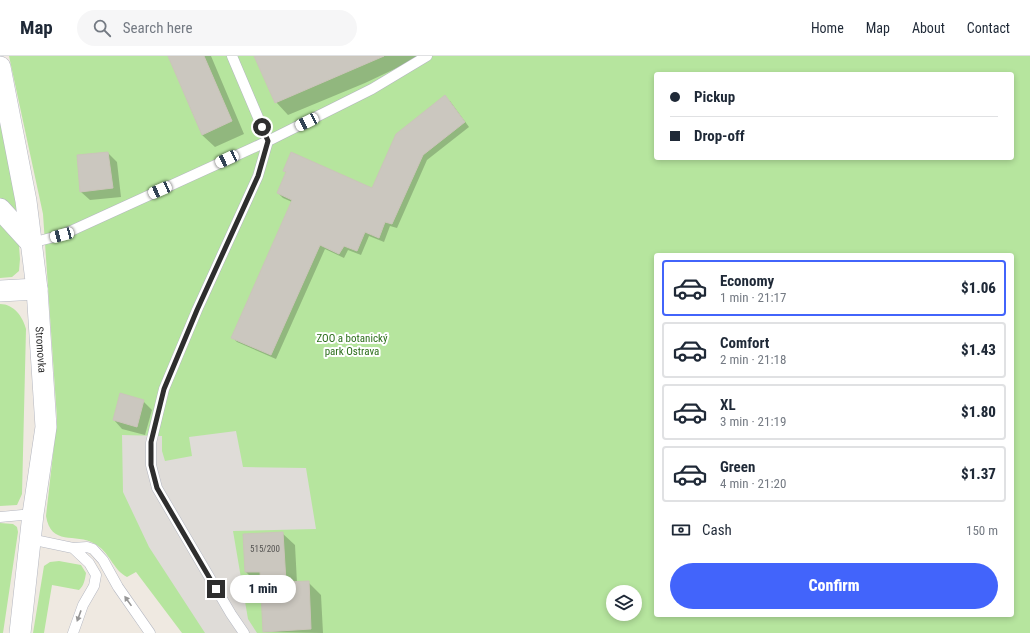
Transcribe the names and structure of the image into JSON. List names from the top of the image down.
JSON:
{
  "streets": {
    "street": ["Stromovka"]
  },
  "parks": ["ZOO a botanický park Ostrava"],
  "house_numbers": ["515/200"],
  "page": {
    "header": "Map",
    "search": "Search here",
    "nav": [
      "Home",
      "Map",
      "About",
      "Contact"
    ],
    "banner": ["Pickup", "Drop-off"],
    "list": [
      {
        "name": "Economy",
        "note": "1 min · 21:17",
        "value": "$1.06"
      },
      {
        "name": "Comfort",
        "note": "2 min · 21:18",
        "value": "$1.43"
      },
      {
        "name": "XL",
        "note": "3 min · 21:19",
        "value": "$1.80"
      },
      {
        "name": "Green",
        "note": "4 min · 21:20",
        "value": "$1.37"
      }
    ],
    "pay": ["Cash", "150 m"],
    "buttons": "Confirm",
    "bubble": "1 min"
  }
}
